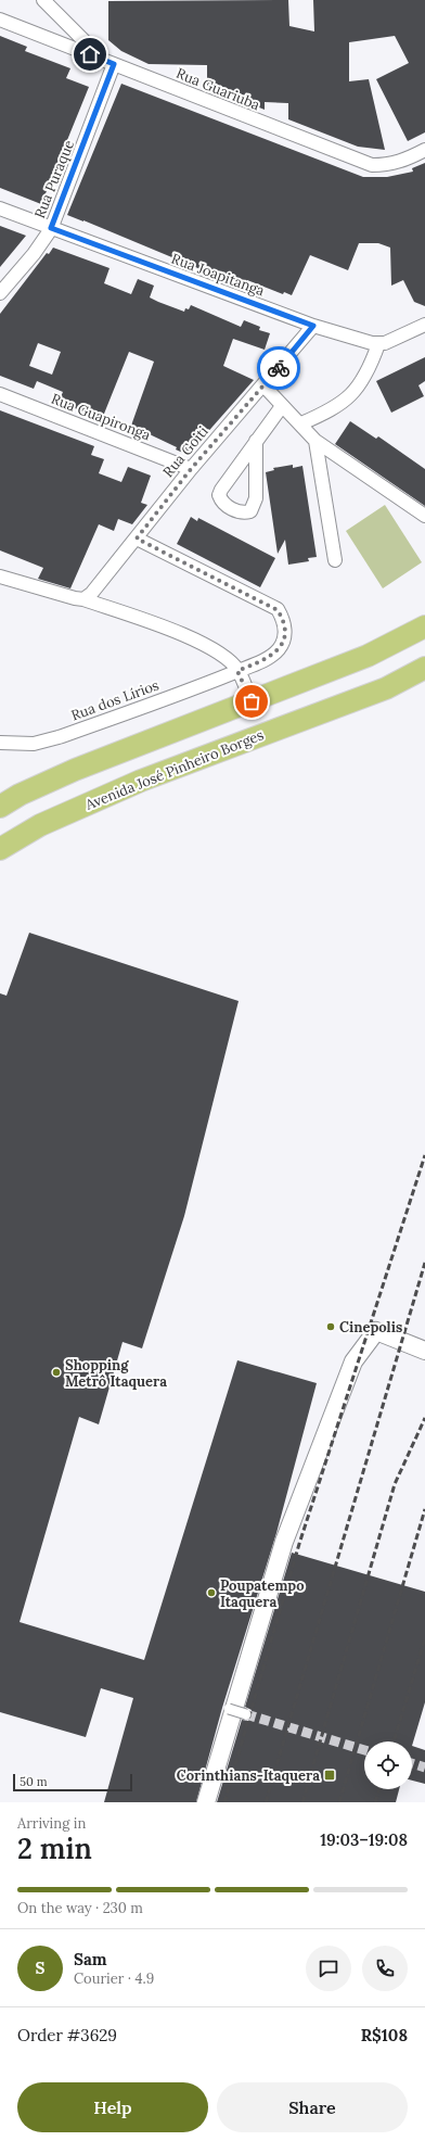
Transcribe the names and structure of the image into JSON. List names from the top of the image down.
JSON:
{
  "streets": {
    "main road": ["Avenida José Pinheiro Borges"],
    "street": [
      "Rua Guariuba",
      "Rua Puraque",
      "Rua Joapitanga",
      "Rua Guapironga",
      "Rua Goiti",
      "Rua dos Lírios"
    ]
  },
  "crossings": [
    ["Rua Guariuba", "Rua Puraque"],
    ["Rua Puraque", "Rua Joapitanga"],
    ["Rua Joapitanga", "Rua Goiti"],
    ["Rua Guapironga", "Rua Goiti"],
    ["Rua Goiti", "Rua dos Lírios"]
  ],
  "places": {
    "other": ["Cinepolis", "Shopping Metrô Itaquera", "Poupatempo Itaquera"],
    "transit": ["Corinthians-Itaquera"]
  },
  "scale_bar": "50 m",
  "page": {
    "scale": "50 m",
    "heading": ["2 min", "Arriving in", "19:03–19:08"],
    "panel": [
      "Sam",
      "Courier · 4.9",
      "Order #3629",
      "R$108"
    ],
    "bar": "On the way · 230 m",
    "round": "S",
    "buttons": ["Help", "Share"]
  }
}
